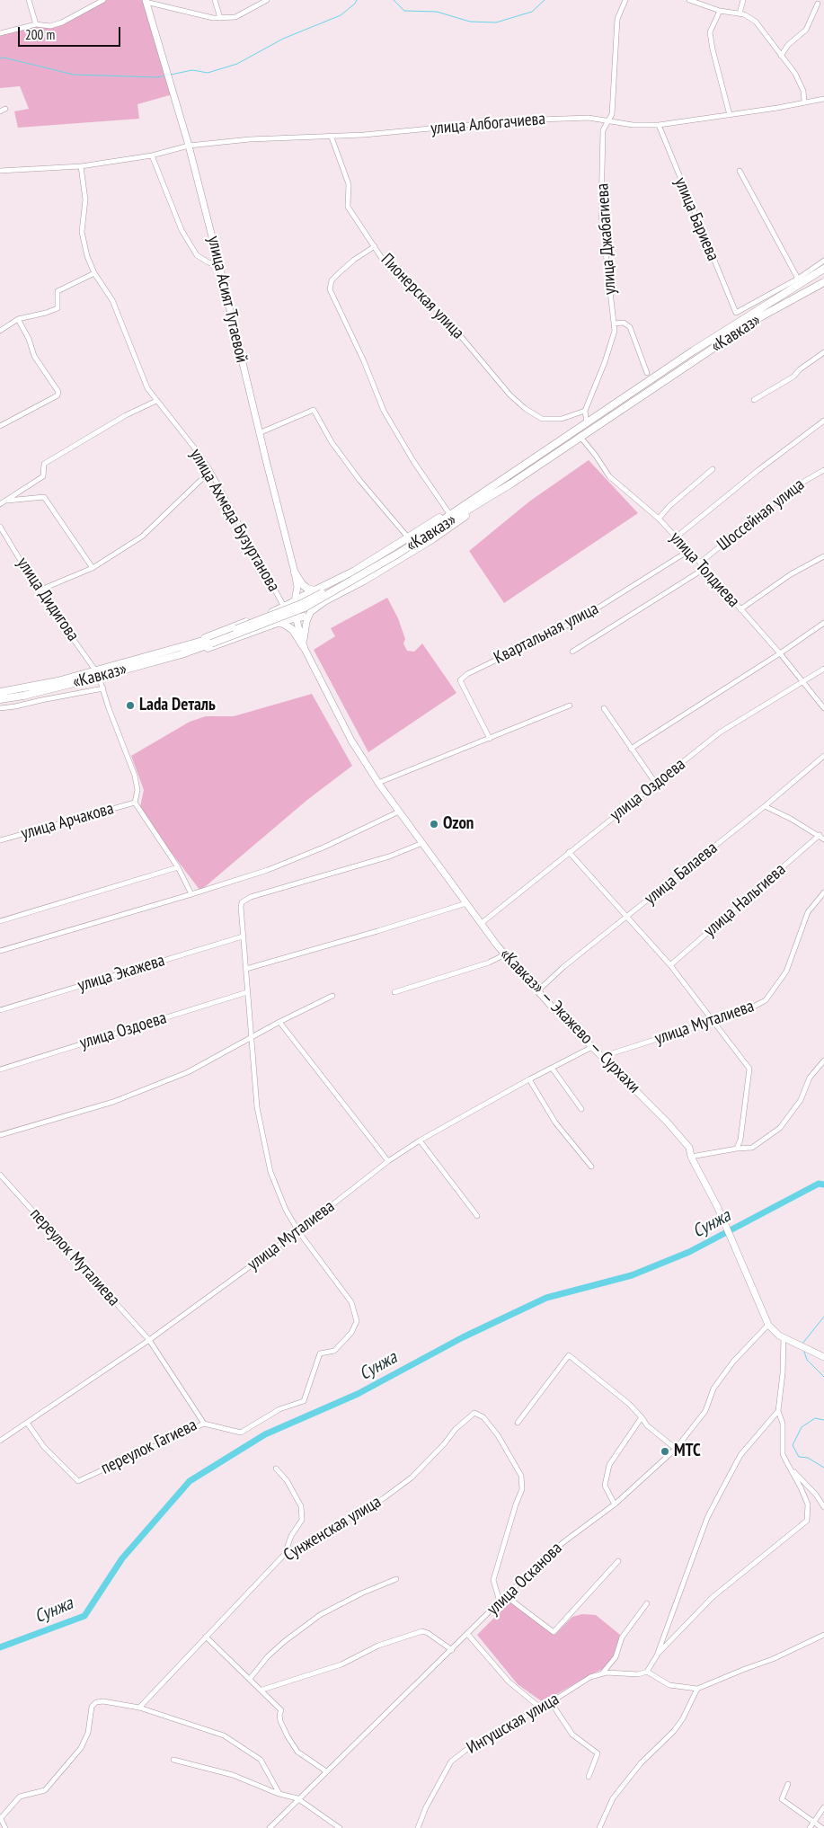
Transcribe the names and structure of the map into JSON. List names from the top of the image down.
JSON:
{
  "streets": {
    "highway": ["«Кавказ»"],
    "main road": ["улица Асият Тутаевой", "«Кавказ» — Экажево — Сурхахи"],
    "street": [
      "улица Албогачиева",
      "улица Бариева",
      "улица Джабагиева",
      "Пионерская улица",
      "Шоссейная улица",
      "улица Ахмеда Бузуртанова",
      "улица Толдиева",
      "улица Дидигова",
      "Квартальная улица",
      "улица Оздоева",
      "улица Арчакова",
      "улица Балаева",
      "улица Нальгиева",
      "улица Экажева",
      "улица Муталиева",
      "переулок Муталиева",
      "переулок Гагиева",
      "Сунженская улица",
      "улица Осканова",
      "Ингушская улица"
    ]
  },
  "crossings": [
    ["улица Албогачиева", "улица Бариева"],
    ["улица Албогачиева", "улица Джабагиева"],
    ["улица Албогачиева", "Пионерская улица"],
    ["улица Албогачиева", "улица Асият Тутаевой"],
    ["улица Албогачиева", "улица Ахмеда Бузуртанова"],
    ["улица Джабагиева", "Пионерская улица"],
    ["улица Асият Тутаевой", "«Кавказ»"],
    ["улица Асият Тутаевой", "«Кавказ» — Экажево — Сурхахи"],
    ["«Кавказ»", "улица Ахмеда Бузуртанова"],
    ["«Кавказ»", "улица Толдиева"],
    ["«Кавказ»", "улица Дидигова"],
    ["«Кавказ»", "«Кавказ» — Экажево — Сурхахи"],
    ["Шоссейная улица", "улица Толдиева"],
    ["улица Толдиева", "Квартальная улица"],
    ["улица Толдиева", "улица Оздоева"],
    ["улица Дидигова", "улица Арчакова"],
    ["улица Оздоева", "«Кавказ» — Экажево — Сурхахи"],
    ["улица Балаева", "«Кавказ» — Экажево — Сурхахи"],
    ["«Кавказ» — Экажево — Сурхахи", "улица Муталиева"],
    ["«Кавказ» — Экажево — Сурхахи", "улица Осканова"],
    ["улица Муталиева", "переулок Муталиева"],
    ["улица Муталиева", "переулок Гагиева"],
    ["переулок Муталиева", "переулок Гагиева"],
    ["Сунженская улица", "улица Осканова"]
  ],
  "water": ["Сунжа"],
  "places": ["Lada Dеталь", "Ozon", "МТС"],
  "scale_bar": "200 m"
}
